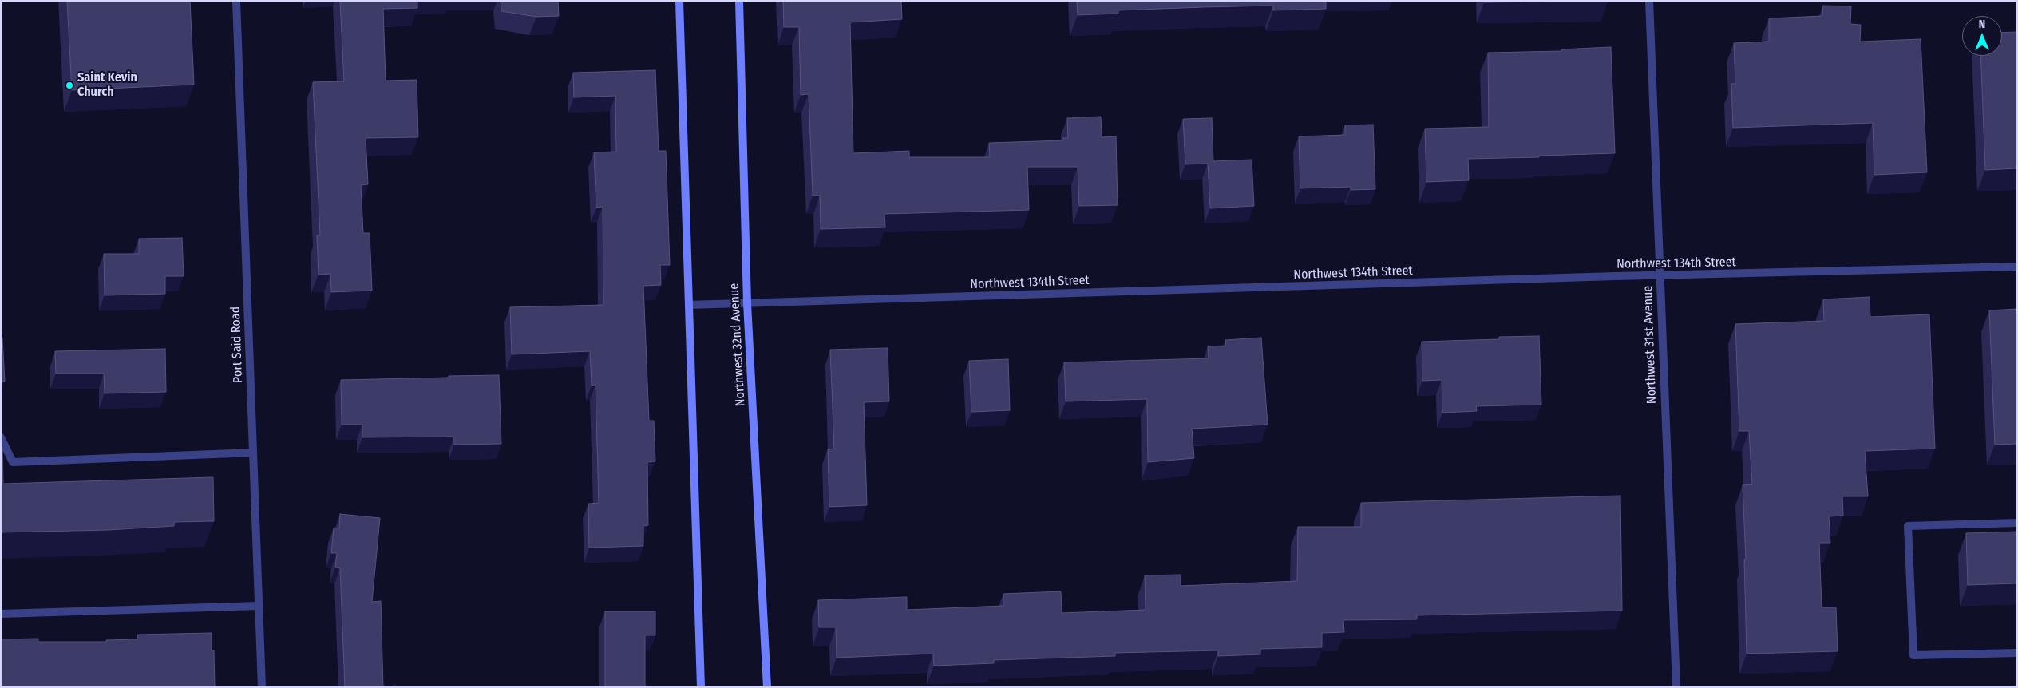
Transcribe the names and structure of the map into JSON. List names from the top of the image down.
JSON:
{
  "streets": {
    "main road": ["Northwest 32nd Avenue"],
    "street": ["Northwest 134th Street", "Port Said Road", "Northwest 31st Avenue"]
  },
  "crossings": [
    ["Northwest 134th Street", "Northwest 32nd Avenue"],
    ["Northwest 134th Street", "Northwest 31st Avenue"]
  ],
  "places": ["Saint Kevin Church"],
  "north": "top"
}
